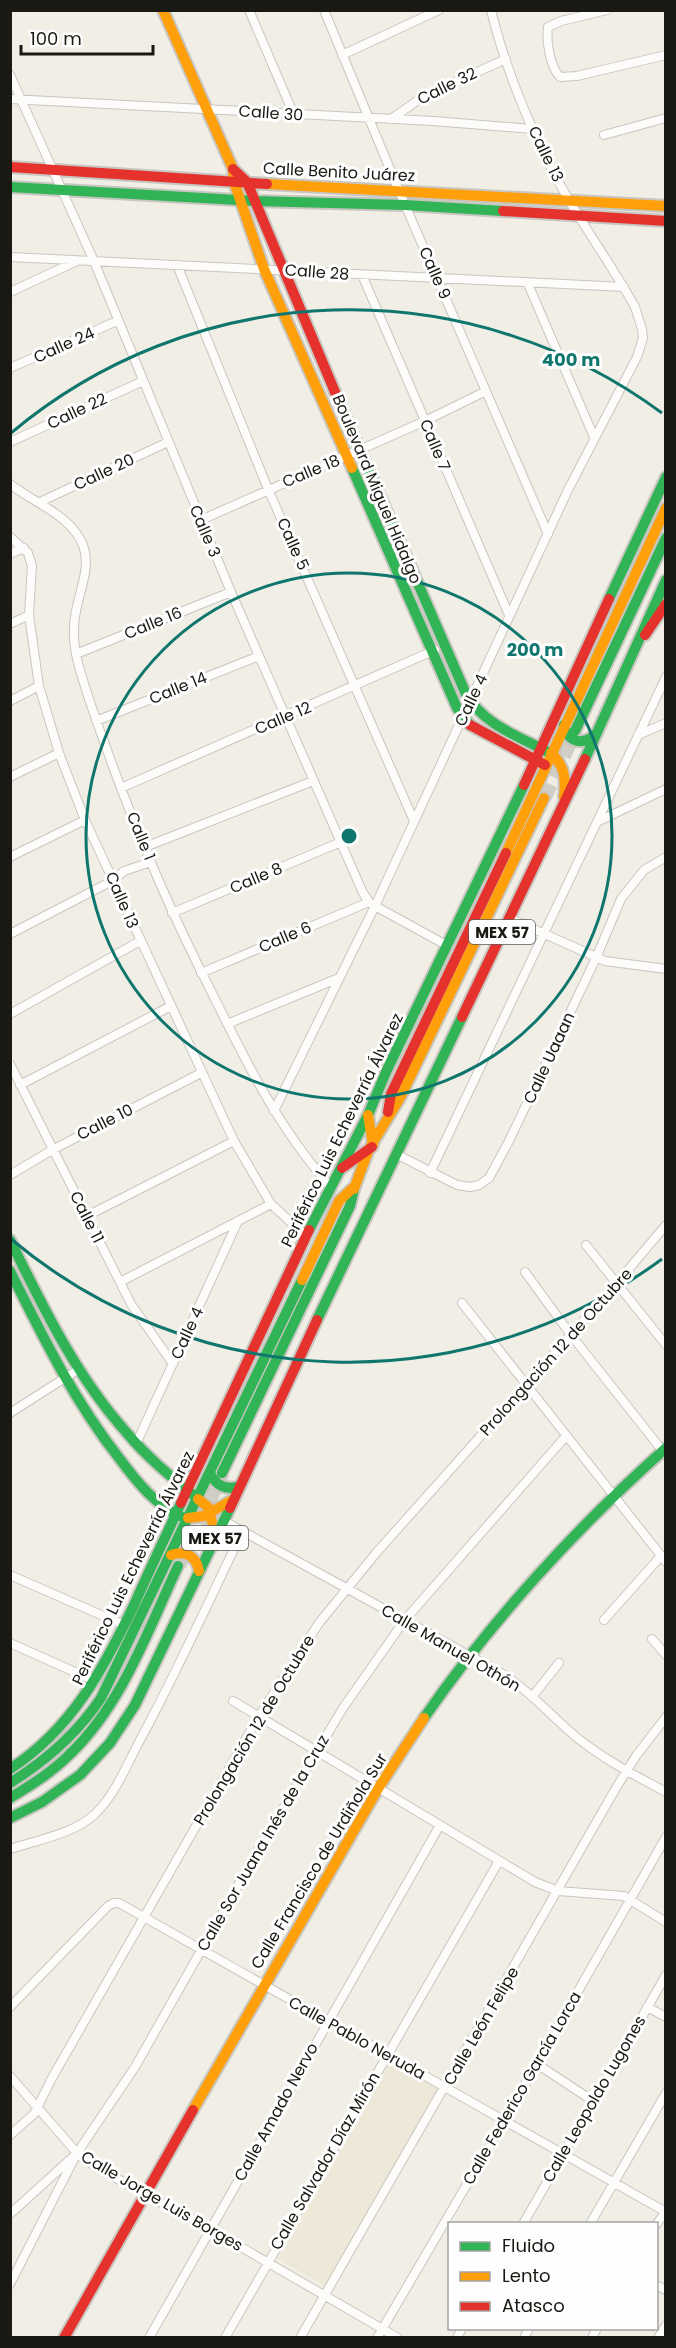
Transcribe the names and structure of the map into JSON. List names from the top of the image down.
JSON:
{
  "streets": {
    "main road": [
      "Calle Benito Juárez",
      "Boulevard Miguel Hidalgo",
      "MEX 57",
      "Periférico Luis Echeverría Álvarez",
      "Calle Francisco de Urdiñola Sur"
    ],
    "street": [
      "Calle 32",
      "Calle 30",
      "Calle 13",
      "Calle 28",
      "Calle 9",
      "Calle 24",
      "Calle 22",
      "Calle 7",
      "Calle 18",
      "Calle 20",
      "Calle 3",
      "Calle 5",
      "Calle 16",
      "Calle 14",
      "Calle 4",
      "Calle 12",
      "Calle 1",
      "Calle 8",
      "Calle 6",
      "Calle Uaaan",
      "Calle 10",
      "Calle 11",
      "Prolongación 12 de Octubre",
      "Calle Manuel Othón",
      "Calle Sor Juana Inés de la Cruz",
      "Calle León Felipe",
      "Calle Pablo Neruda",
      "Calle Federico García Lorca",
      "Calle Leopoldo Lugones",
      "Calle Amado Nervo",
      "Calle Salvador Díaz Mirón",
      "Calle Jorge Luis Borges"
    ]
  },
  "crossings": [
    ["Calle 32", "Calle 30"],
    ["Calle 32", "Calle 13"],
    ["Calle 30", "Calle 13"],
    ["Calle 30", "Calle 9"],
    ["Calle 30", "Calle 3"],
    ["Calle 13", "Calle Benito Juárez"],
    ["Calle 13", "Calle 28"],
    ["Calle 13", "Calle 4"],
    ["Calle 13", "Calle 10"],
    ["Calle 13", "Periférico Luis Echeverría Álvarez"],
    ["Calle Benito Juárez", "Calle 9"],
    ["Calle Benito Juárez", "Boulevard Miguel Hidalgo"],
    ["Calle Benito Juárez", "Calle 3"],
    ["Calle 28", "Calle 9"],
    ["Calle 28", "Calle 7"],
    ["Calle 28", "Boulevard Miguel Hidalgo"],
    ["Calle 28", "Calle 3"],
    ["Calle 28", "Calle 5"],
    ["Calle 28", "Calle 4"],
    ["Calle 9", "Calle 18"],
    ["Calle 9", "Calle 4"],
    ["Calle 24", "Calle 3"],
    ["Calle 22", "Calle 3"],
    ["Calle 7", "Calle 18"],
    ["Calle 7", "Calle 4"],
    ["Calle 18", "Boulevard Miguel Hidalgo"],
    ["Calle 18", "Calle 3"],
    ["Calle 18", "Calle 5"],
    ["Calle 20", "Calle 3"],
    ["Calle 20", "Calle 1"],
    ["Boulevard Miguel Hidalgo", "Calle 4"],
    ["Boulevard Miguel Hidalgo", "Calle 12"],
    ["Boulevard Miguel Hidalgo", "Periférico Luis Echeverría Álvarez"],
    ["Calle 3", "Calle 16"],
    ["Calle 3", "Calle 14"],
    ["Calle 3", "Calle 4"],
    ["Calle 3", "Calle 12"],
    ["Calle 3", "Calle 8"],
    ["Calle 3", "Calle 6"],
    ["Calle 5", "Calle 4"],
    ["Calle 5", "Calle 12"],
    ["Calle 16", "Calle 1"],
    ["Calle 14", "Calle 1"],
    ["Calle 4", "Calle 1"],
    ["Calle 4", "Calle 6"],
    ["Calle 4", "Calle 11"],
    ["Calle 12", "Calle 1"],
    ["Calle 1", "Calle 8"],
    ["Calle 1", "Calle 6"],
    ["Calle 1", "Periférico Luis Echeverría Álvarez"],
    ["MEX 57", "Calle Uaaan"],
    ["MEX 57", "Calle Manuel Othón"],
    ["Calle 10", "Calle 11"],
    ["Prolongación 12 de Octubre", "Calle Manuel Othón"],
    ["Prolongación 12 de Octubre", "Calle Pablo Neruda"],
    ["Prolongación 12 de Octubre", "Calle Jorge Luis Borges"],
    ["Calle Manuel Othón", "Calle Sor Juana Inés de la Cruz"],
    ["Calle Manuel Othón", "Calle Francisco de Urdiñola Sur"],
    ["Calle Manuel Othón", "Calle León Felipe"],
    ["Calle Sor Juana Inés de la Cruz", "Calle Pablo Neruda"],
    ["Calle Sor Juana Inés de la Cruz", "Calle Jorge Luis Borges"],
    ["Calle Francisco de Urdiñola Sur", "Calle Pablo Neruda"],
    ["Calle Francisco de Urdiñola Sur", "Calle Jorge Luis Borges"],
    ["Calle León Felipe", "Calle Pablo Neruda"],
    ["Calle León Felipe", "Calle Jorge Luis Borges"],
    ["Calle Pablo Neruda", "Calle Federico García Lorca"],
    ["Calle Pablo Neruda", "Calle Leopoldo Lugones"],
    ["Calle Pablo Neruda", "Calle Amado Nervo"],
    ["Calle Pablo Neruda", "Calle Salvador Díaz Mirón"],
    ["Calle Federico García Lorca", "Calle Jorge Luis Borges"],
    ["Calle Amado Nervo", "Calle Jorge Luis Borges"],
    ["Calle Salvador Díaz Mirón", "Calle Jorge Luis Borges"]
  ],
  "legend": ["Fluido", "Lento", "Atasco"],
  "scale_bar": "100 m",
  "rings": ["400 m", "200 m"]
}
